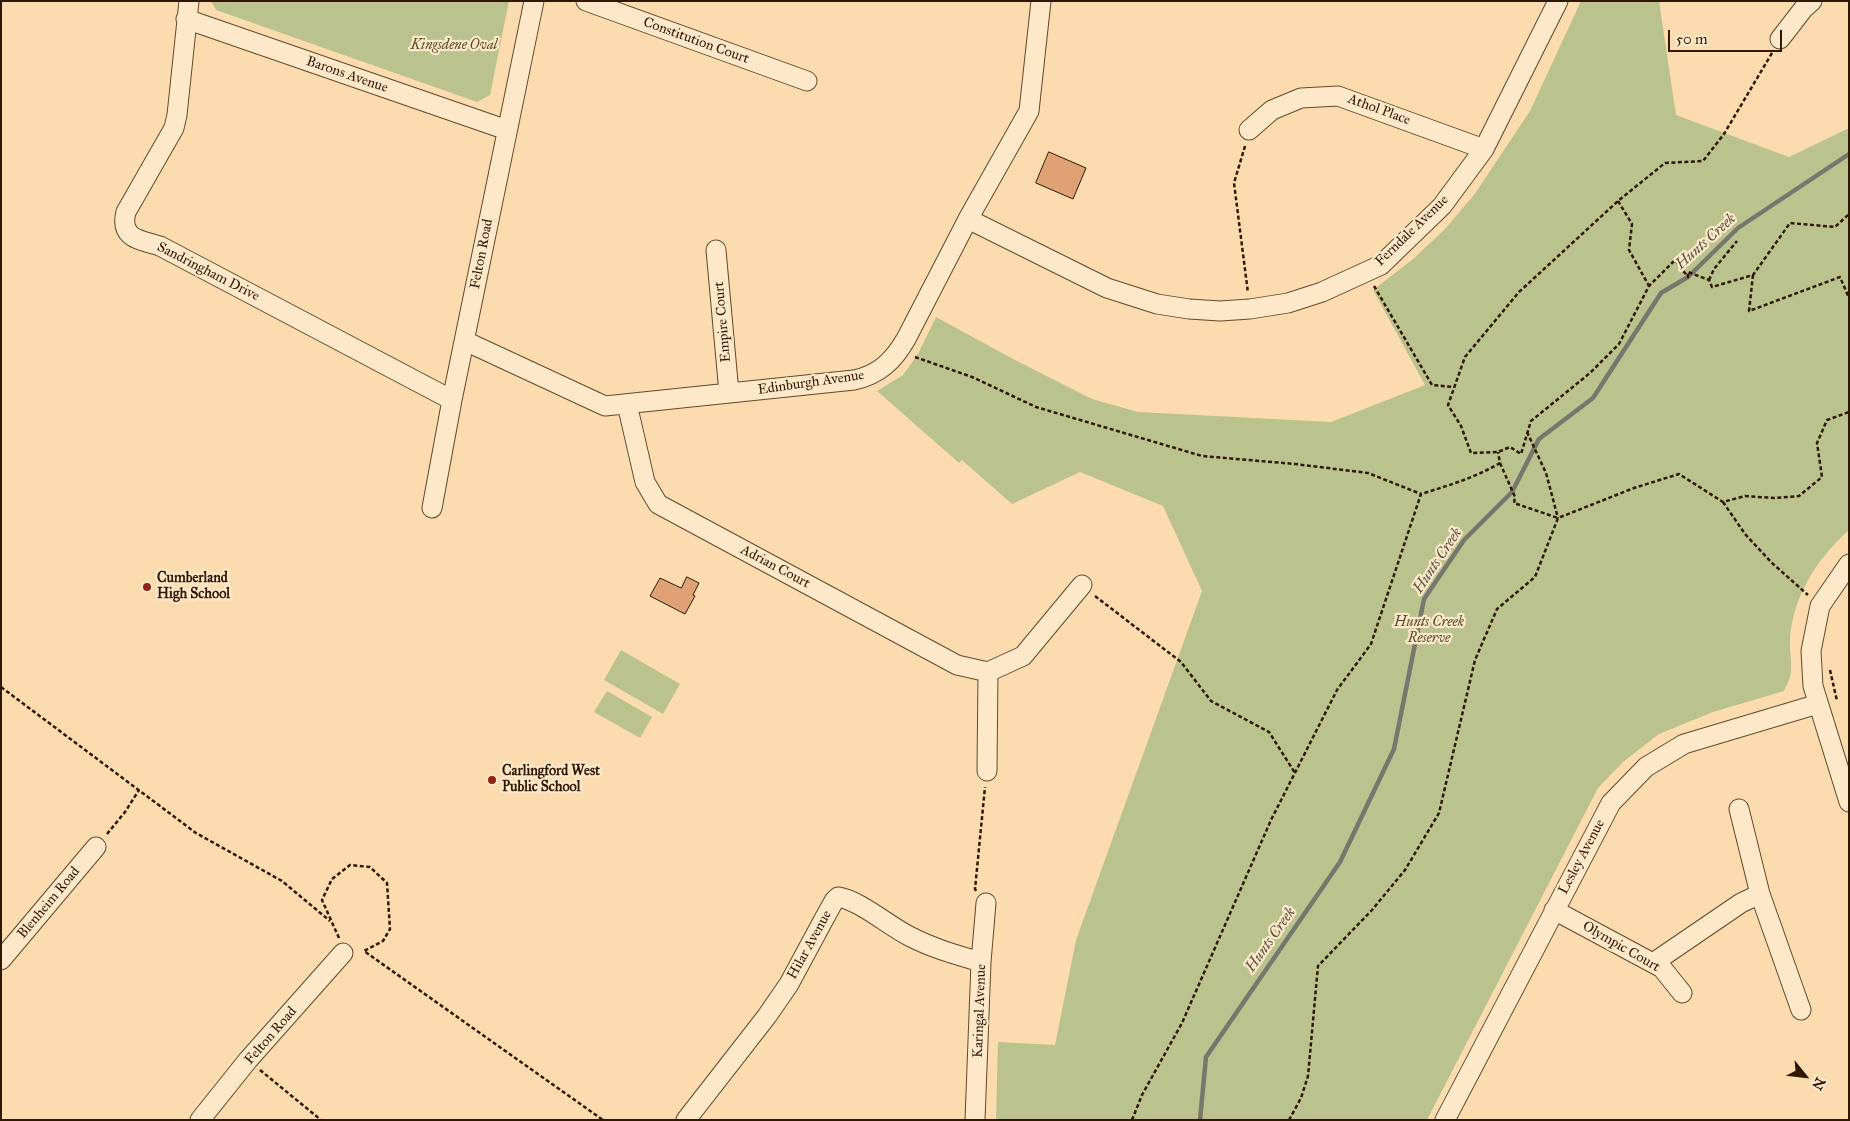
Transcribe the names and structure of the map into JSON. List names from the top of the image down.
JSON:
{
  "streets": {
    "street": [
      "Constitution Court",
      "Barons Avenue",
      "Athol Place",
      "Ferndale Avenue",
      "Felton Road",
      "Sandringham Drive",
      "Empire Court",
      "Edinburgh Avenue",
      "Adrian Court",
      "Lesley Avenue",
      "Blenheim Road",
      "Hilar Avenue",
      "Olympic Court",
      "Karingal Avenue"
    ]
  },
  "crossings": [
    ["Barons Avenue", "Felton Road"],
    ["Barons Avenue", "Sandringham Drive"],
    ["Athol Place", "Ferndale Avenue"],
    ["Ferndale Avenue", "Edinburgh Avenue"],
    ["Felton Road", "Sandringham Drive"],
    ["Felton Road", "Edinburgh Avenue"],
    ["Empire Court", "Edinburgh Avenue"],
    ["Edinburgh Avenue", "Adrian Court"],
    ["Lesley Avenue", "Olympic Court"],
    ["Hilar Avenue", "Karingal Avenue"]
  ],
  "water": ["Hunts Creek"],
  "parks": ["Kingsdene Oval", "Hunts Creek Reserve"],
  "places": ["Cumberland High School", "Carlingford West Public School"],
  "scale_bar": "50 m",
  "north": "bottom right"
}
